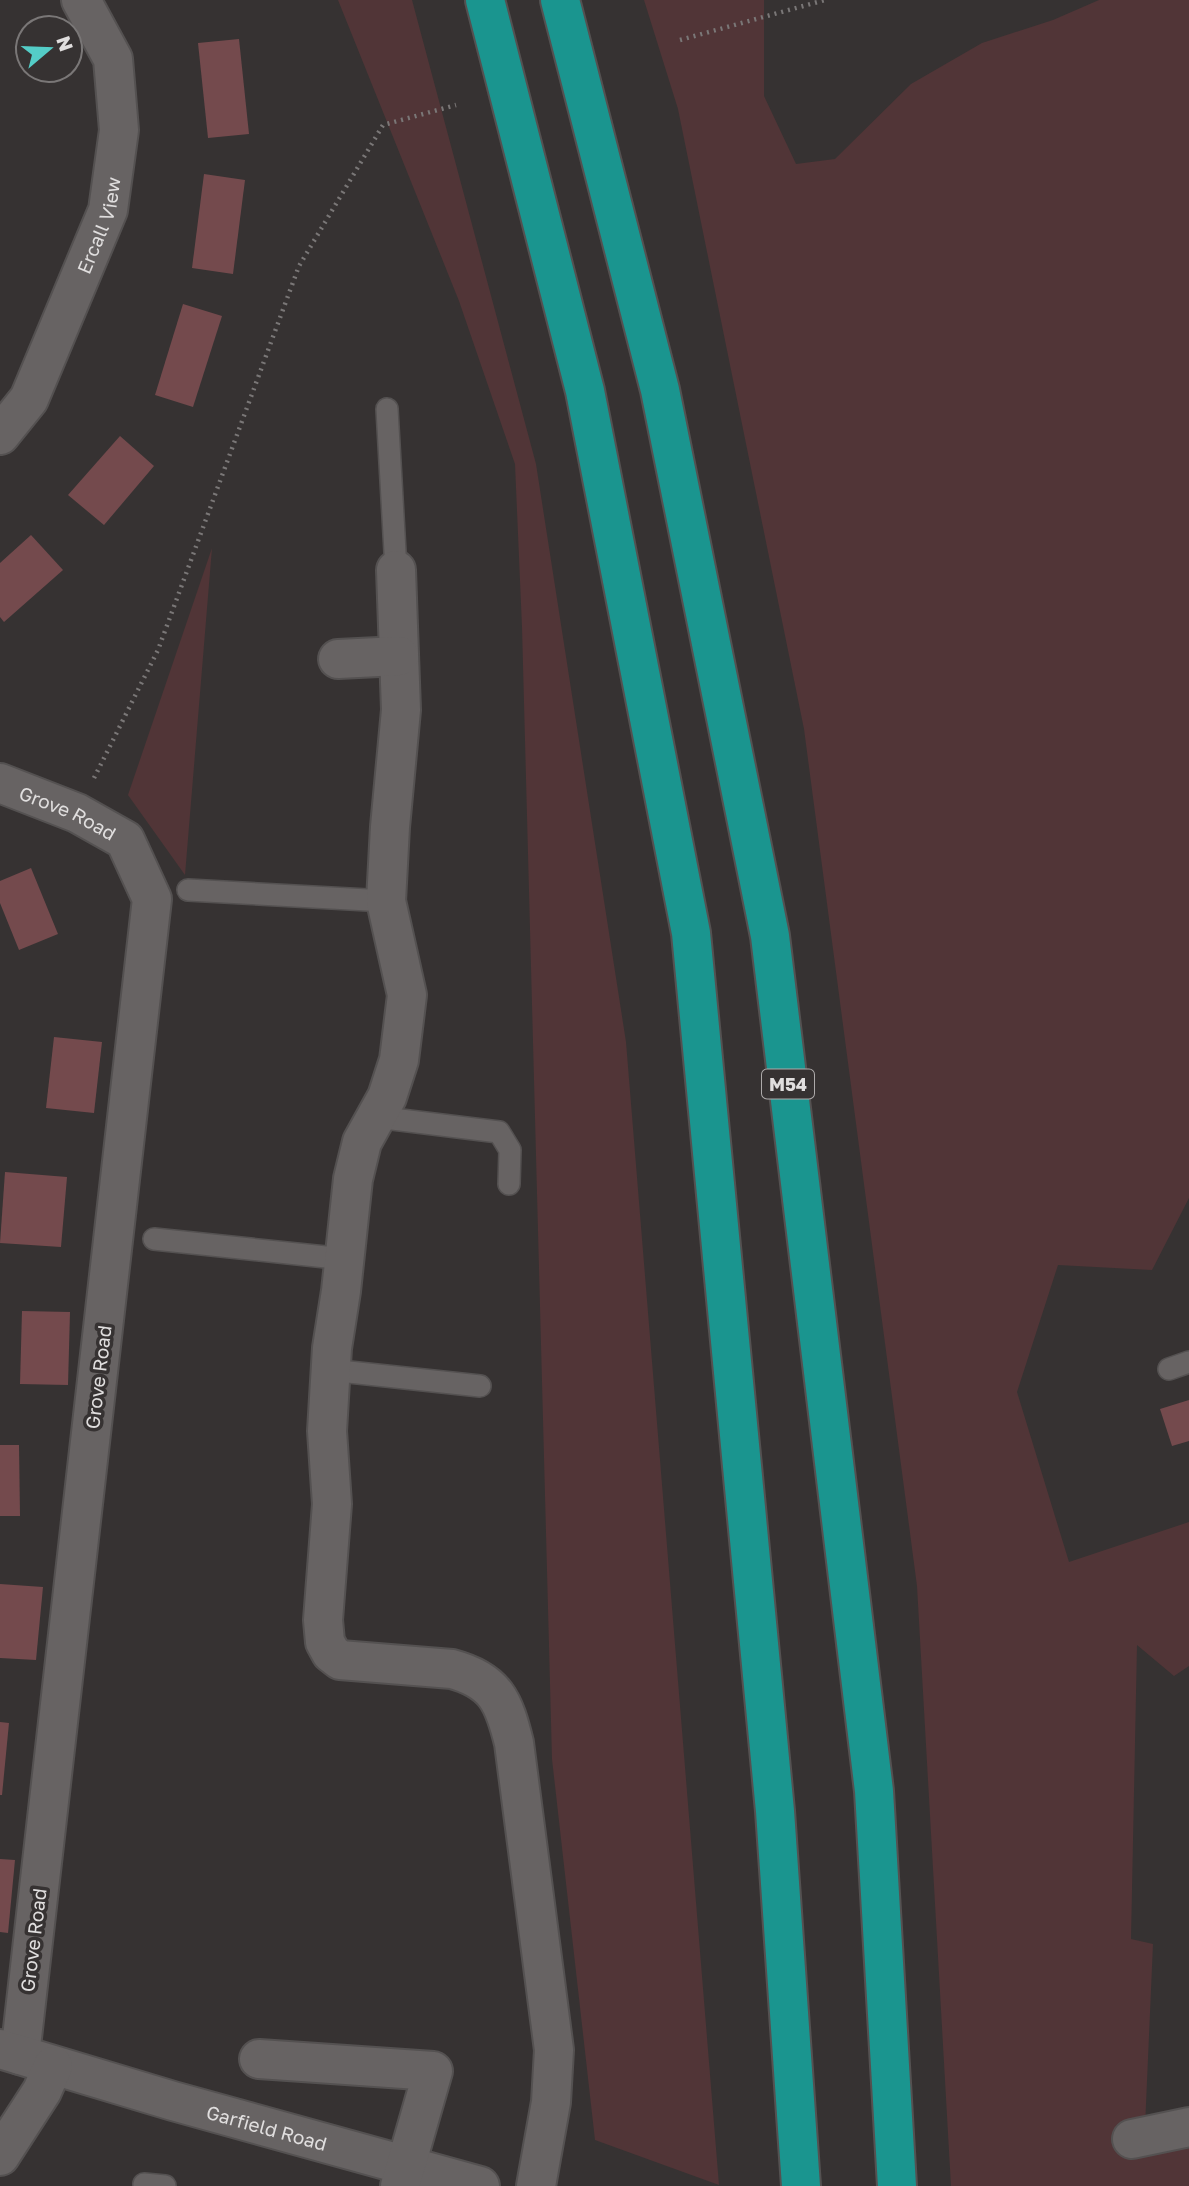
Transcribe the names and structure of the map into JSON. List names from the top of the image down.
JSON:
{
  "streets": {
    "highway": ["M54"],
    "street": ["Ercall View", "Grove Road", "Garfield Road"]
  },
  "crossings": [
    ["Grove Road", "Garfield Road"]
  ],
  "north": "right"
}
